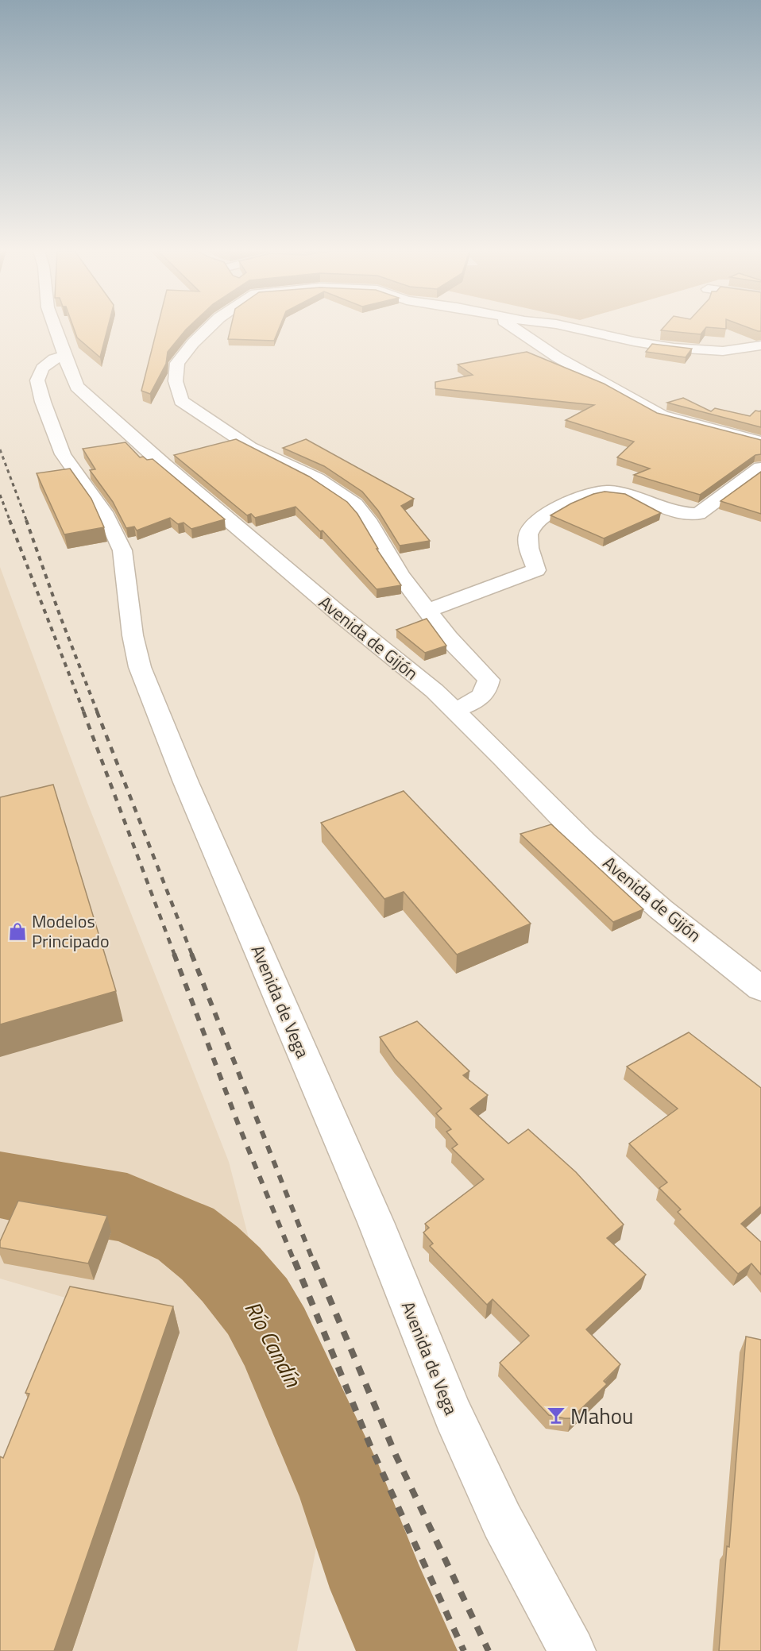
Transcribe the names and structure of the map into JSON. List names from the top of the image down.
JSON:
{
  "streets": {
    "street": ["Avenida de Gijón", "Avenida de Vega"]
  },
  "crossings": [
    ["Avenida de Gijón", "Avenida de Vega"]
  ],
  "water": ["Río Candín"],
  "places": {
    "shop": ["Modelos Principado"],
    "bar": ["Mahou"]
  }
}
